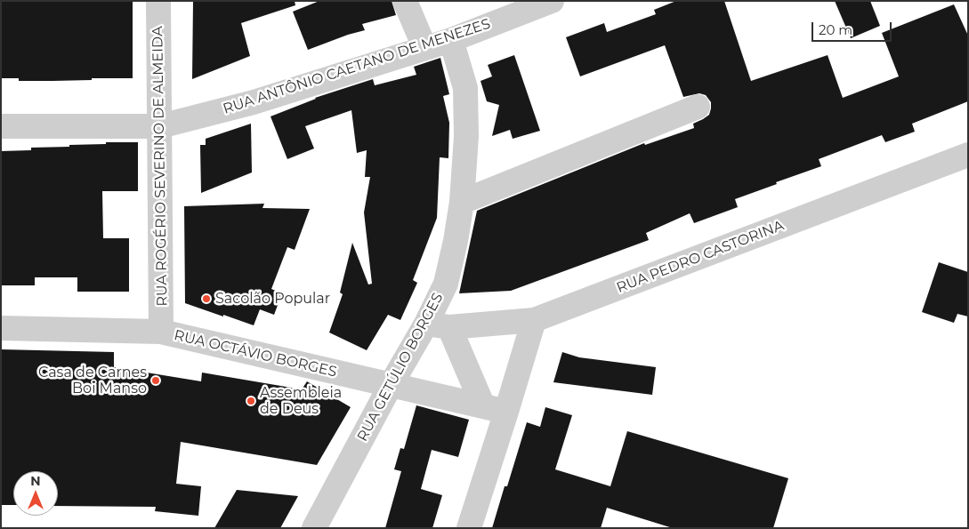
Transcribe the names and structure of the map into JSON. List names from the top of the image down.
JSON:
{
  "streets": {
    "street": [
      "RUA ANTÔNIO CAETANO DE MENEZES",
      "RUA ROGÉRIO SEVERINO DE ALMEIDA",
      "RUA PEDRO CASTORINA",
      "RUA OCTÁVIO BORGES",
      "RUA GETÚLIO BORGES"
    ]
  },
  "crossings": [
    ["RUA ANTÔNIO CAETANO DE MENEZES", "RUA ROGÉRIO SEVERINO DE ALMEIDA"],
    ["RUA ANTÔNIO CAETANO DE MENEZES", "RUA GETÚLIO BORGES"],
    ["RUA ROGÉRIO SEVERINO DE ALMEIDA", "RUA OCTÁVIO BORGES"],
    ["RUA PEDRO CASTORINA", "RUA GETÚLIO BORGES"],
    ["RUA OCTÁVIO BORGES", "RUA GETÚLIO BORGES"]
  ],
  "places": ["Sacolão Popular", "Casa de Carnes Boi Manso", "Assembleia de Deus"],
  "scale_bar": "20 m",
  "north": "top"
}
